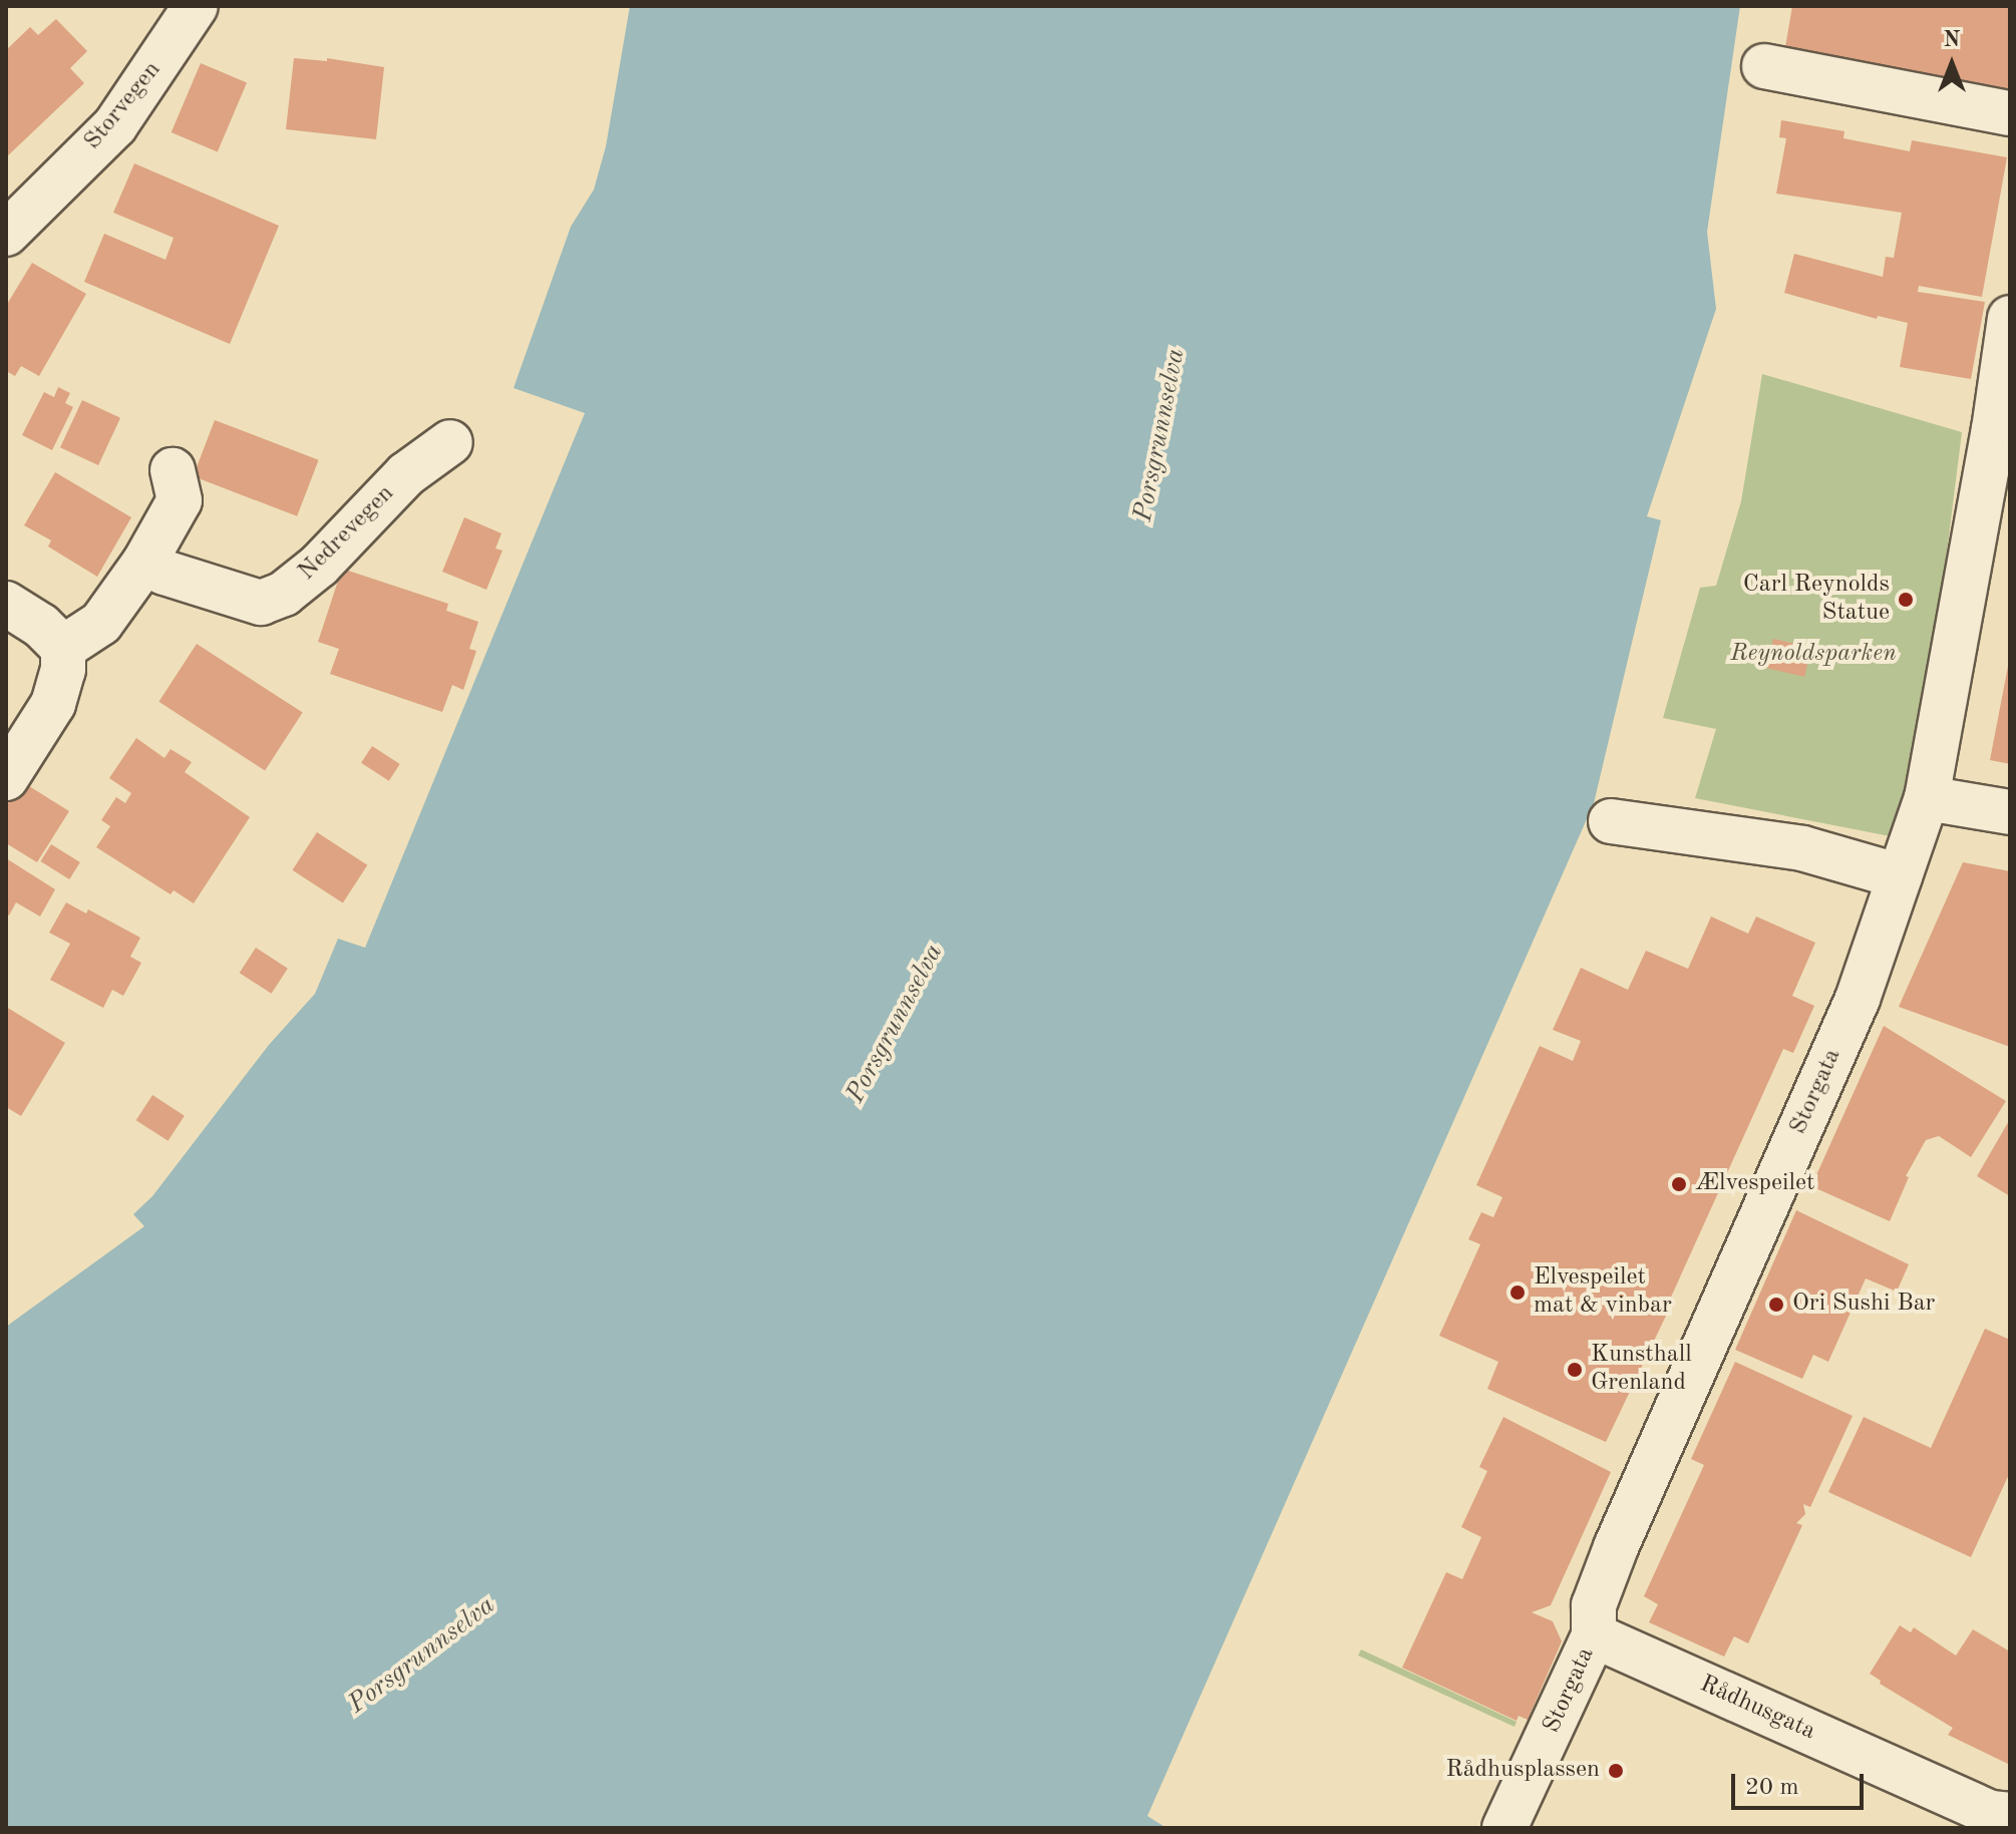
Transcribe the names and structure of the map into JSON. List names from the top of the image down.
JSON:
{
  "streets": {
    "street": [
      "Storvegen",
      "Nedrevegen",
      "Storgata",
      "Rådhusgata"
    ]
  },
  "crossings": [
    ["Storgata", "Rådhusgata"]
  ],
  "water": ["Porsgrunnselva"],
  "parks": ["Reynoldsparken"],
  "places": [
    "Carl Reynolds Statue",
    "Ælvespeilet",
    "Elvespeilet mat & vinbar",
    "Ori Sushi Bar",
    "Kunsthall Grenland",
    "Rådhusplassen"
  ],
  "scale_bar": "20 m",
  "north": "top"
}
